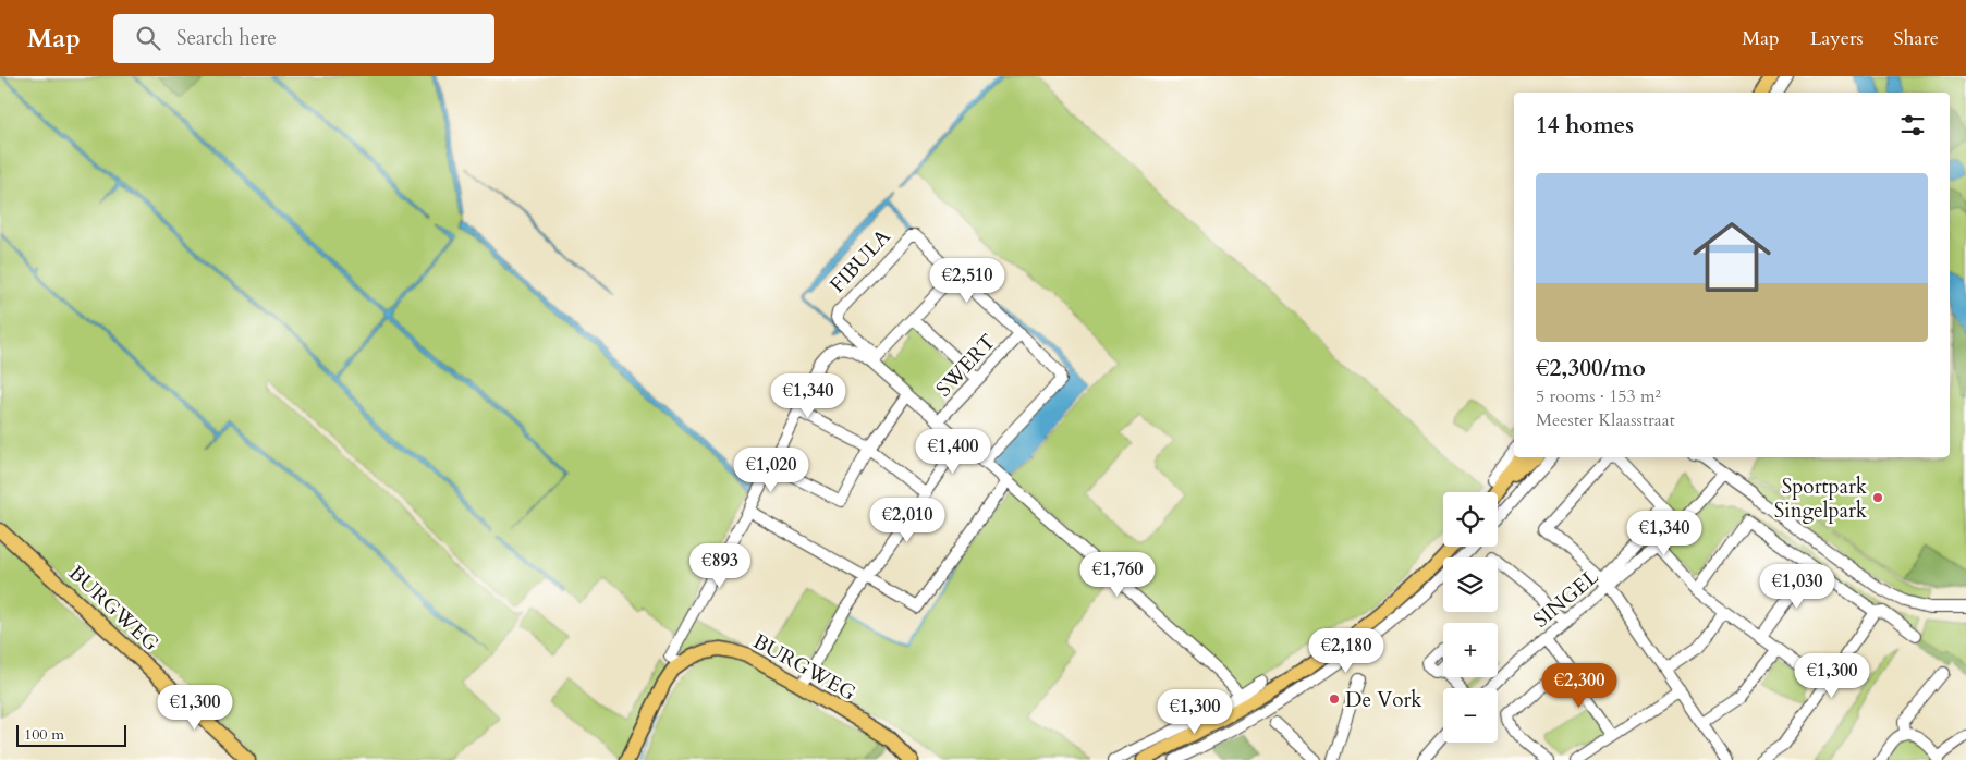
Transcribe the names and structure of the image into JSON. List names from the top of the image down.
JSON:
{
  "streets": {
    "main road": ["BURGWEG"],
    "street": ["FIBULA", "SWERT", "SINGEL"]
  },
  "crossings": [
    ["FIBULA", "SWERT"]
  ],
  "places": ["Sportpark Singelpark", "De Vork"],
  "scale_bar": "100 m",
  "page": {
    "header": "Map",
    "search": "Search here",
    "nav": ["Map", "Layers", "Share"],
    "heading": "14 homes",
    "list": [
      {
        "name": "€2,300/mo",
        "note": "5 rooms · 153 m² · Meester Klaasstraat"
      }
    ],
    "price": [
      "€2,510",
      "€1,340",
      "€1,400",
      "€1,020",
      "€2,010",
      "€1,340",
      "€893",
      "€1,760",
      "€1,030",
      "€2,180",
      "€1,300",
      "€2,300",
      "€1,300",
      "€1,300"
    ],
    "map_buttons": ["+", "−"],
    "scale": "100 m"
  }
}
